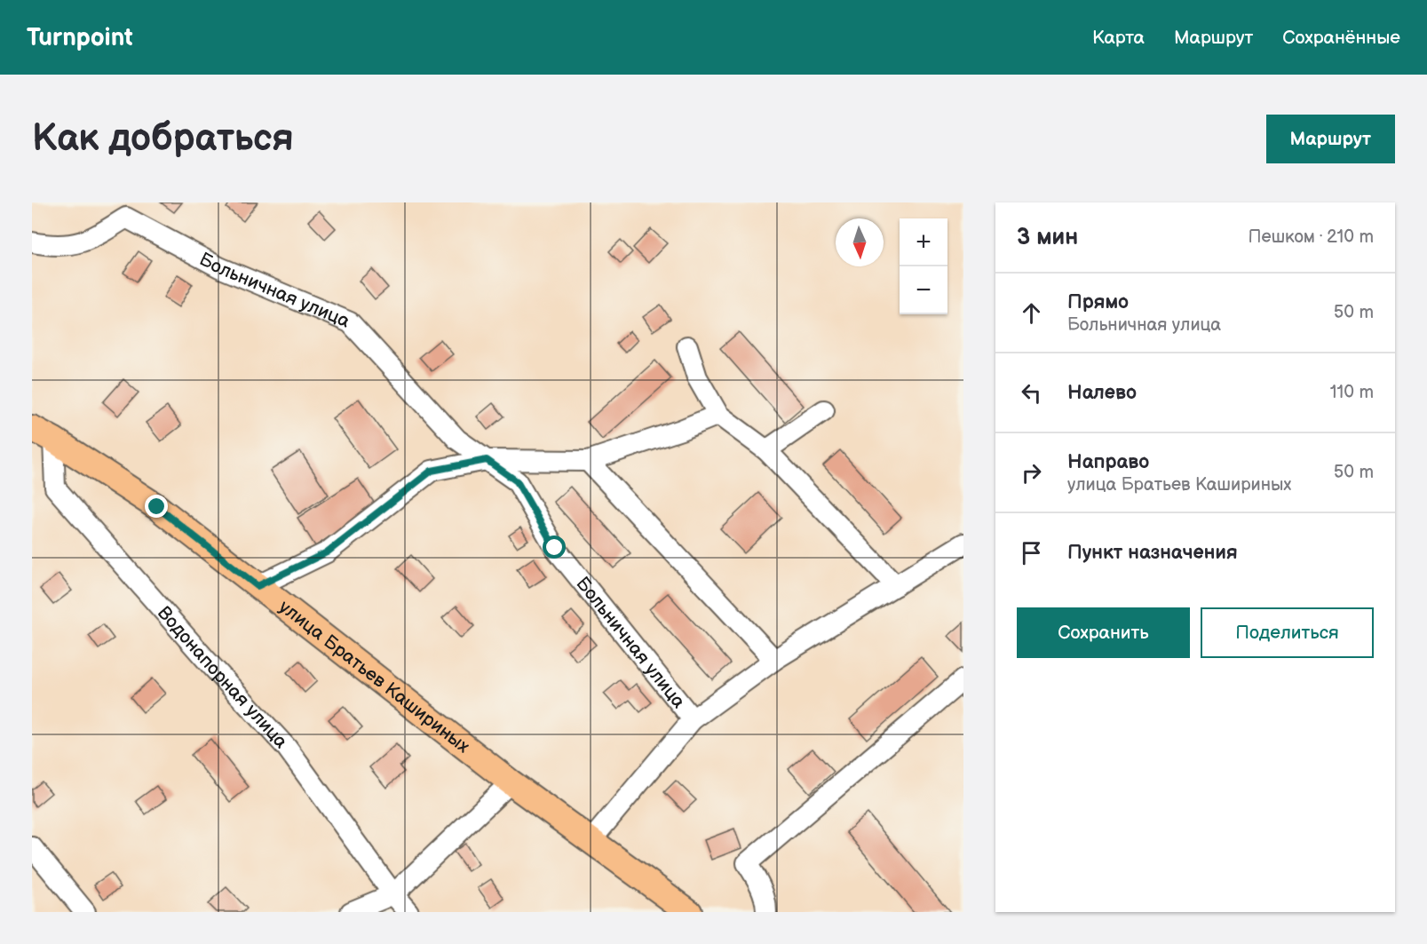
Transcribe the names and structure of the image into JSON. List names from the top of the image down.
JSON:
{
  "streets": {
    "main road": ["улица Братьев Кашириных"],
    "street": ["Больничная улица", "Водонапорная улица"]
  },
  "crossings": [
    ["Водонапорная улица", "улица Братьев Кашириных"]
  ],
  "north": "bottom",
  "page": {
    "header": "Turnpoint",
    "nav": ["Карта", "Маршрут", "Сохранённые"],
    "buttons": [
      "Маршрут",
      ["Сохранить", "Поделиться"]
    ],
    "title": "Как добраться",
    "heading": ["3 мин", "Пешком · 210 m"],
    "map_buttons": ["+", "−"],
    "list": [
      ["Прямо", "Больничная улица", "50 m"],
      ["Налево", "110 m"],
      ["Направо", "улица Братьев Кашириных", "50 m"],
      "Пункт назначения"
    ]
  }
}
